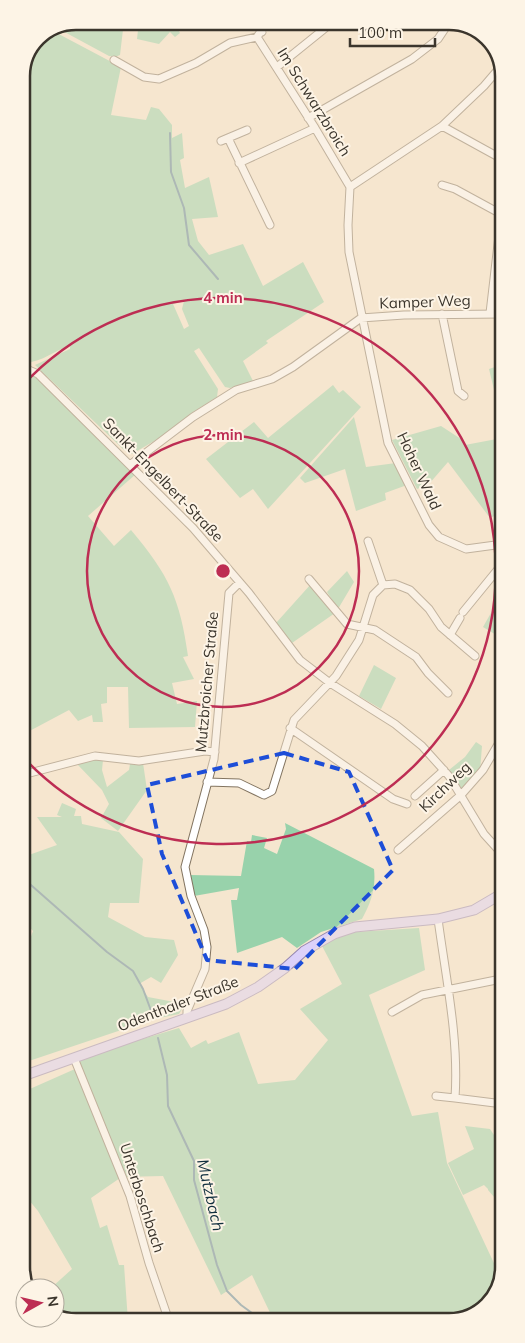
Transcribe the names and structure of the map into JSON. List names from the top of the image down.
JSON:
{
  "streets": {
    "main road": ["Odenthaler Straße"],
    "street": [
      "Im Schwarzbroich",
      "Kamper Weg",
      "Hoher Wald",
      "Sankt-Engelbert-Straße",
      "Mutzbroicher Straße",
      "Kirchweg",
      "Unterboschbach"
    ]
  },
  "crossings": [
    ["Im Schwarzbroich", "Hoher Wald"],
    ["Kamper Weg", "Hoher Wald"],
    ["Sankt-Engelbert-Straße", "Mutzbroicher Straße"],
    ["Sankt-Engelbert-Straße", "Kirchweg"],
    ["Mutzbroicher Straße", "Odenthaler Straße"],
    ["Odenthaler Straße", "Unterboschbach"]
  ],
  "water": ["Mutzbach"],
  "scale_bar": "100 m",
  "north": "right",
  "rings": ["4 min", "2 min"]
}
